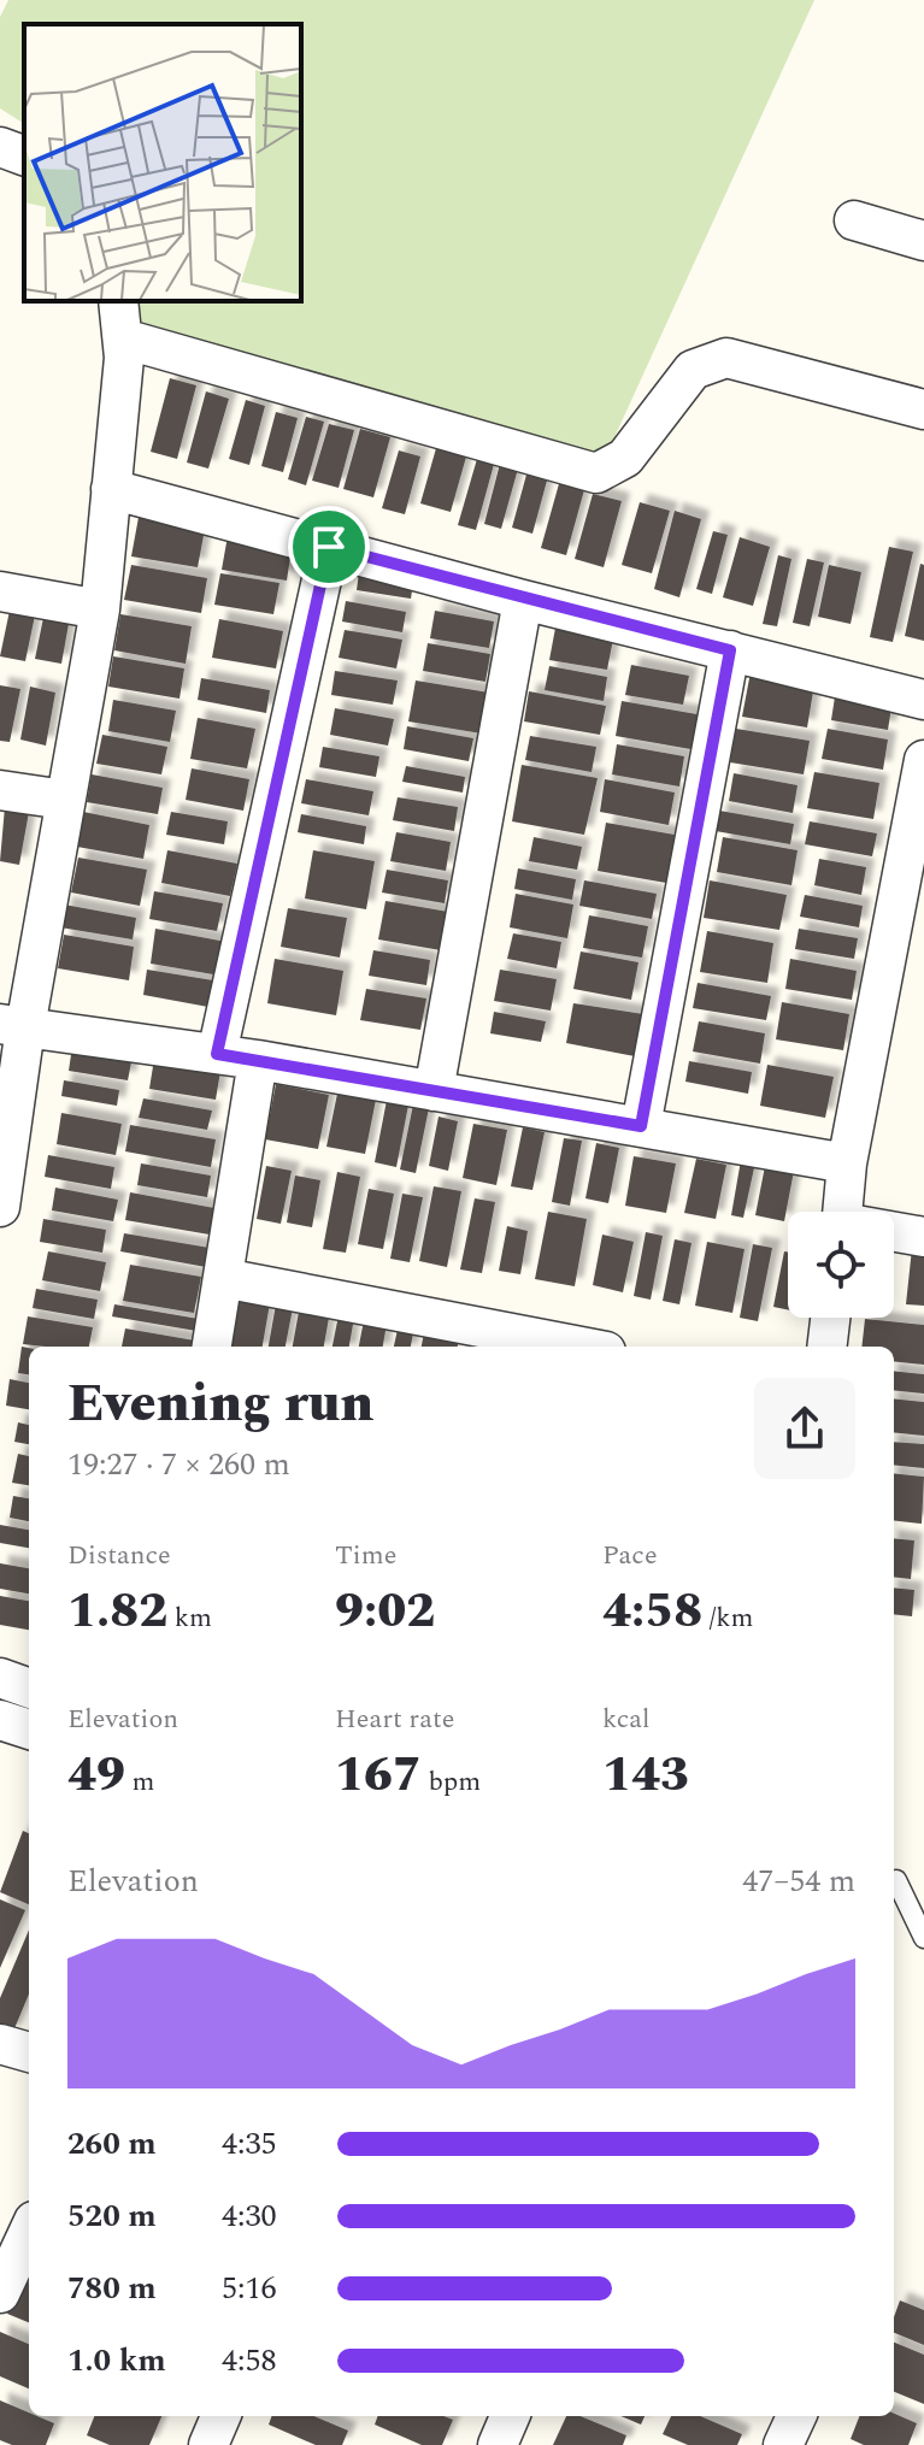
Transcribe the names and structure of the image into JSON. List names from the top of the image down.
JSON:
{
  "page": {
    "heading": ["Evening run", "19:27 · 7 × 260 m"],
    "stats": [
      ["Distance", "1.82 km"],
      ["Time", "9:02"],
      ["Pace", "4:58 /km"],
      ["Elevation", "49 m"],
      ["Heart rate", "167 bpm"],
      ["kcal", "143"]
    ],
    "chart": ["Elevation", "47–54 m"],
    "list": [
      {
        "name": "260 m",
        "note": "4:35"
      },
      {
        "name": "520 m",
        "note": "4:30"
      },
      {
        "name": "780 m",
        "note": "5:16"
      },
      {
        "name": "1.0 km",
        "note": "4:58"
      }
    ]
  }
}
